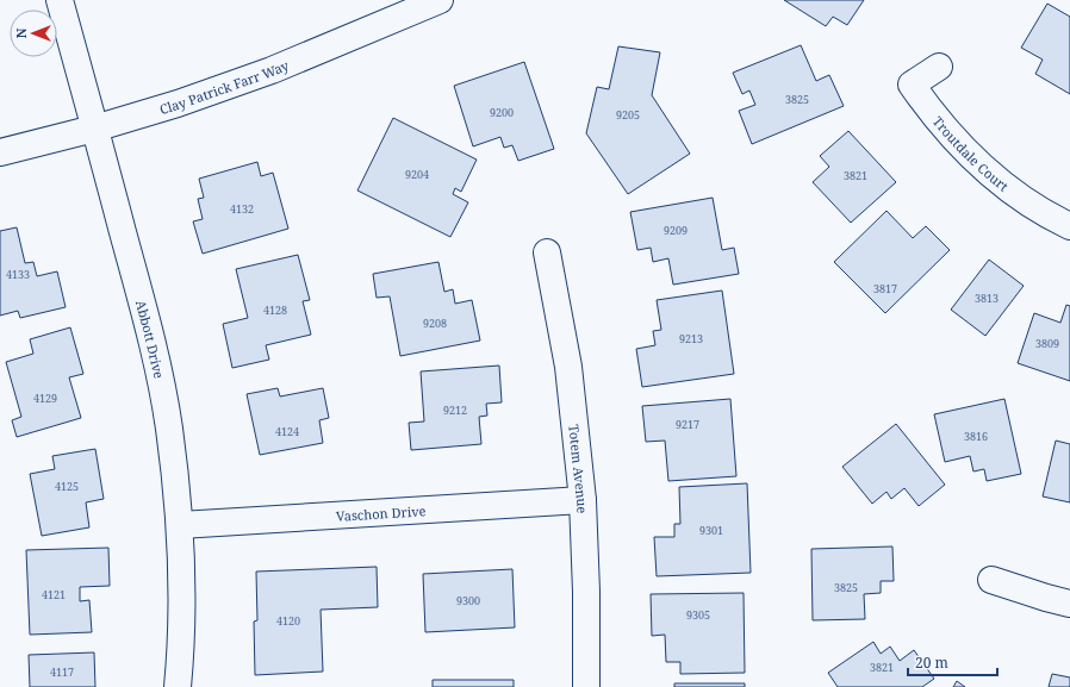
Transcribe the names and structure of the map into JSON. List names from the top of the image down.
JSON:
{
  "streets": {
    "street": [
      "Clay Patrick Farr Way",
      "Troutdale Court",
      "Abbott Drive",
      "Totem Avenue",
      "Vaschon Drive"
    ]
  },
  "crossings": [
    ["Clay Patrick Farr Way", "Abbott Drive"],
    ["Abbott Drive", "Vaschon Drive"],
    ["Totem Avenue", "Vaschon Drive"]
  ],
  "house_numbers": [
    "3825",
    "9200",
    "9205",
    "9204",
    "3821",
    "4132",
    "9209",
    "4133",
    "3817",
    "3813",
    "4128",
    "9208",
    "9213",
    "3809",
    "4129",
    "9212",
    "9217",
    "4124",
    "3816",
    "4125",
    "9301",
    "3825",
    "4121",
    "9300",
    "9305",
    "4120",
    "3821",
    "4117"
  ],
  "scale_bar": "20 m",
  "north": "left"
}
